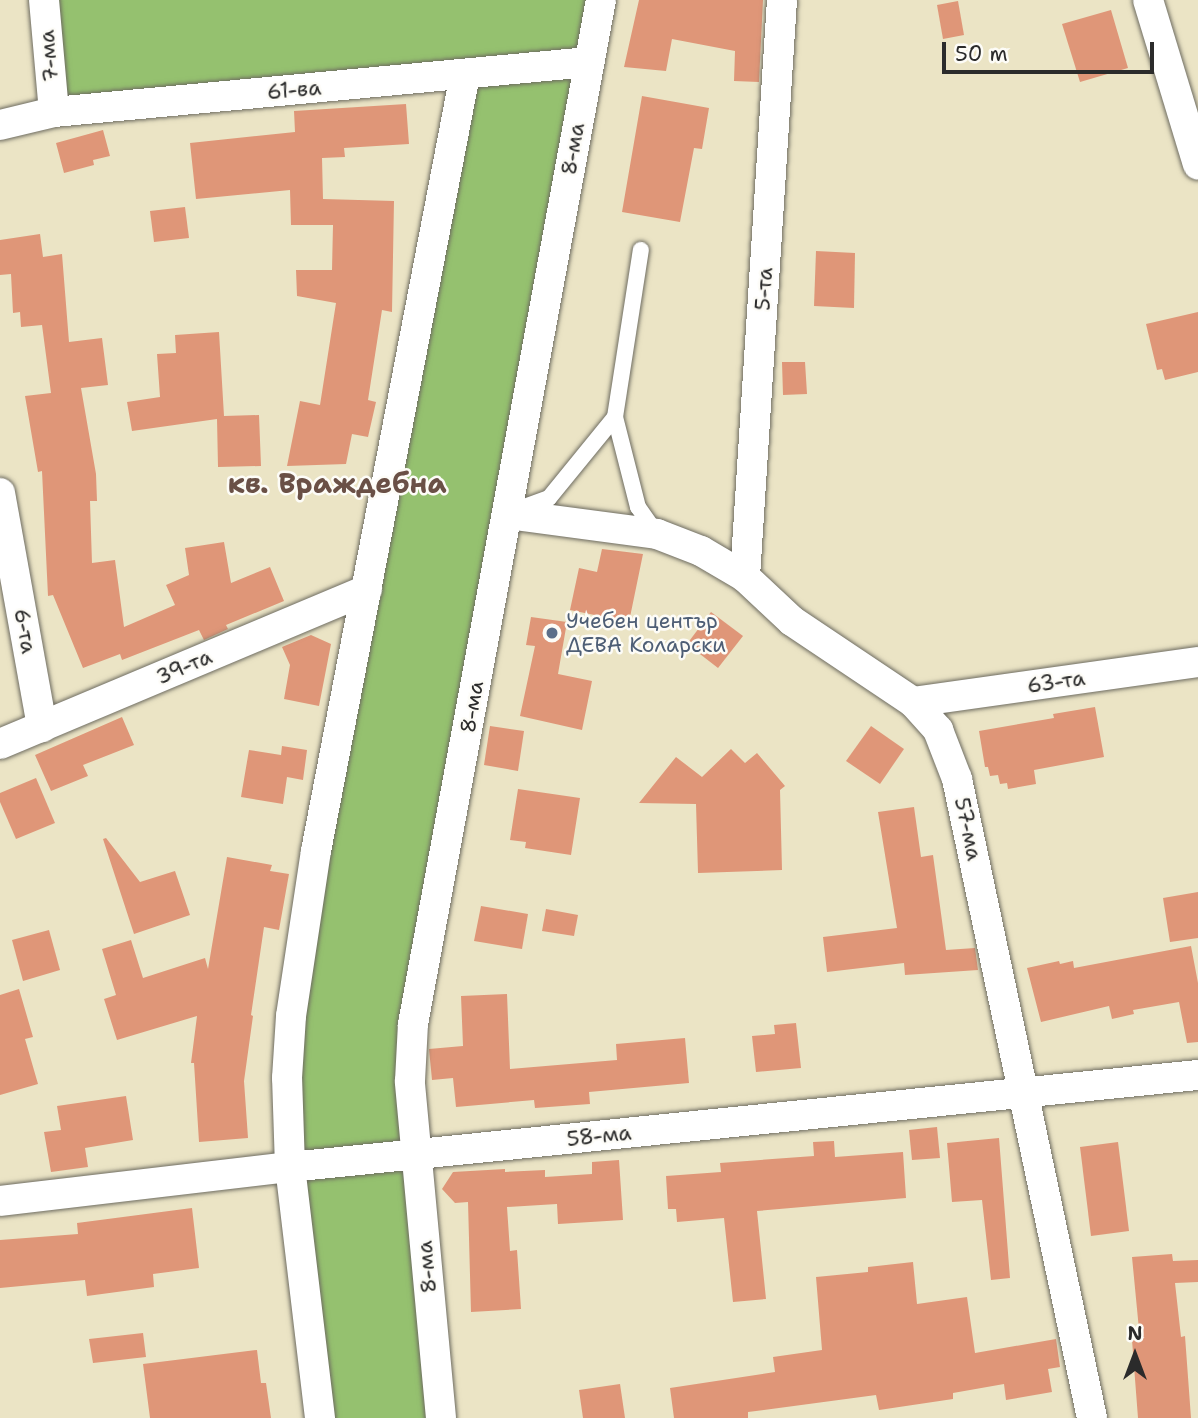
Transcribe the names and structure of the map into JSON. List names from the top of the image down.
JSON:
{
  "streets": {
    "street": [
      "7-ма",
      "61-ва",
      "8-ма",
      "5-та",
      "6-та",
      "39-та",
      "63-та",
      "57-ма",
      "58-ма"
    ]
  },
  "crossings": [
    ["7-ма", "61-ва"],
    ["61-ва", "8-ма"],
    ["8-ма", "57-ма"],
    ["8-ма", "58-ма"],
    ["5-та", "57-ма"],
    ["6-та", "39-та"],
    ["63-та", "57-ма"],
    ["57-ма", "58-ма"]
  ],
  "districts": ["кв. Враждебна"],
  "places": ["Учебен център ДЕВА Коларски"],
  "scale_bar": "50 m",
  "north": "top"
}
